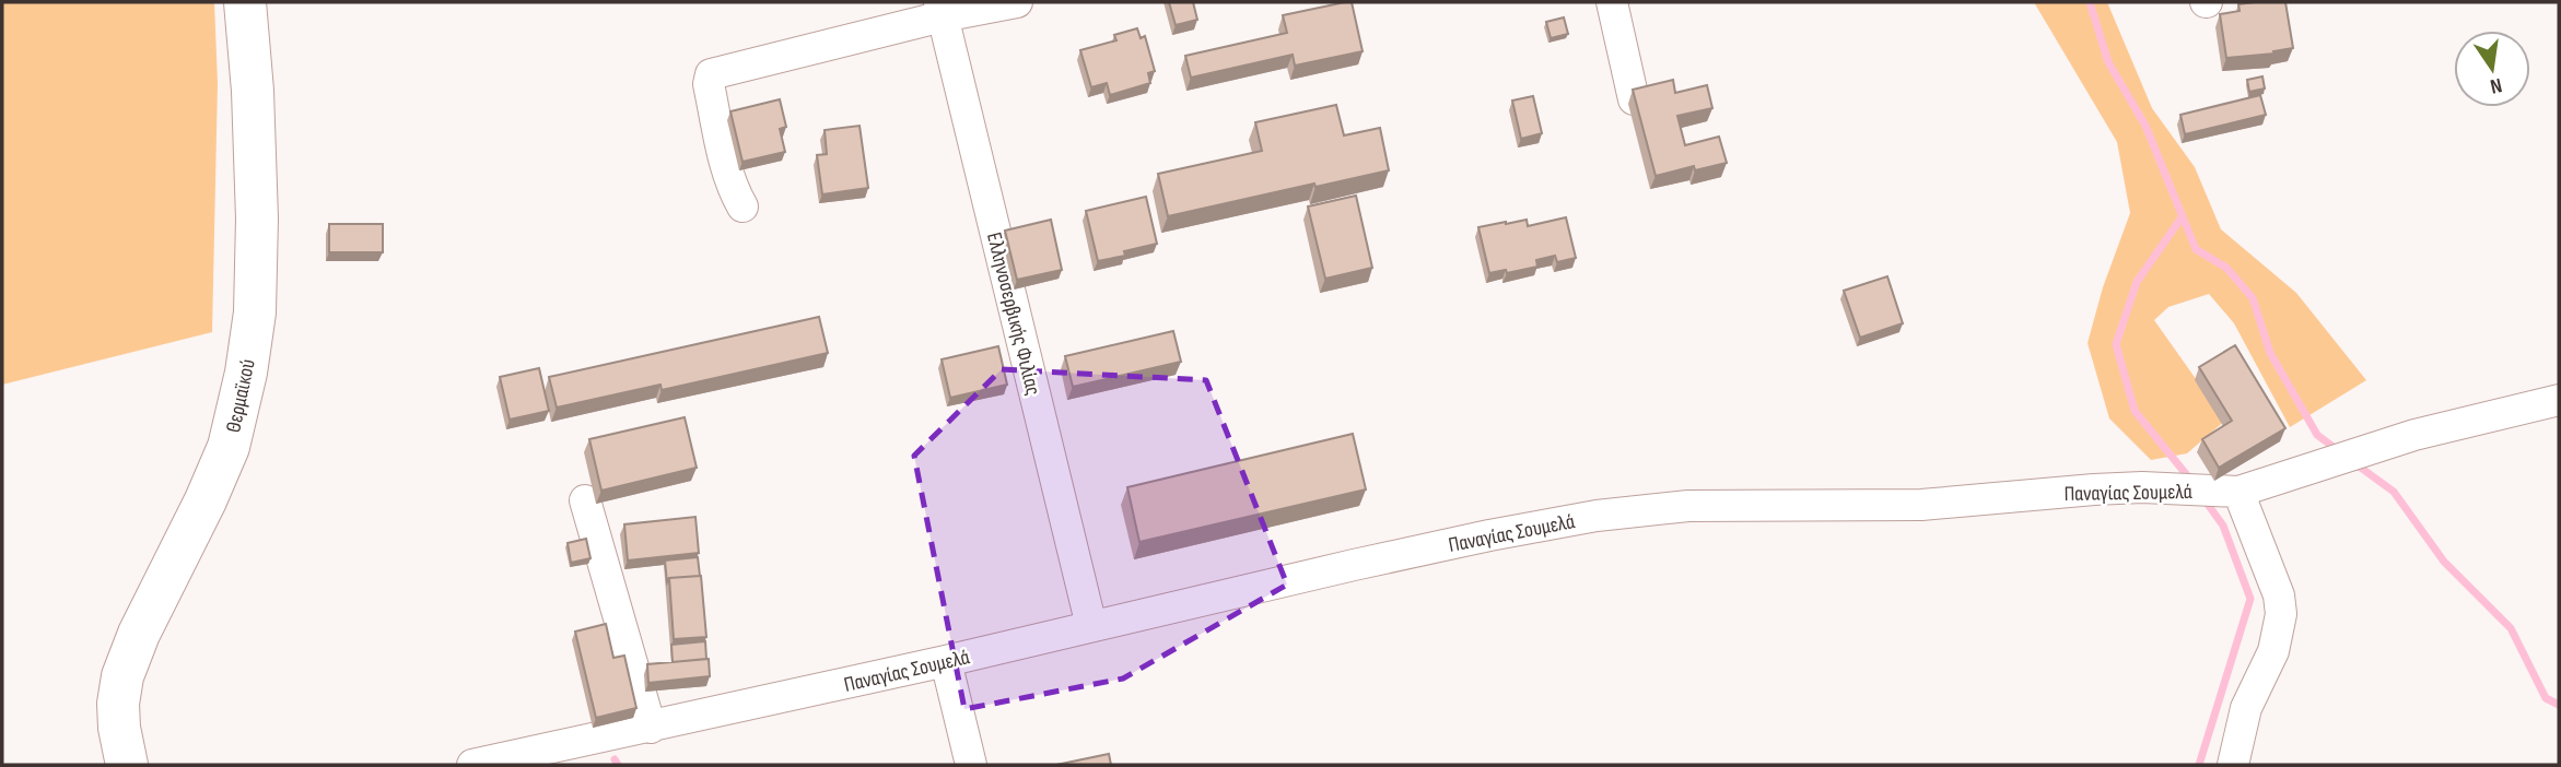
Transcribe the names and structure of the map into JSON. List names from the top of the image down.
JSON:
{
  "streets": {
    "street": ["Ελληνοσερβικής Φιλίας", "Θερμαϊκού", "Παναγίας Σουμελά"]
  },
  "crossings": [
    ["Ελληνοσερβικής Φιλίας", "Παναγίας Σουμελά"]
  ],
  "north": "bottom"
}
